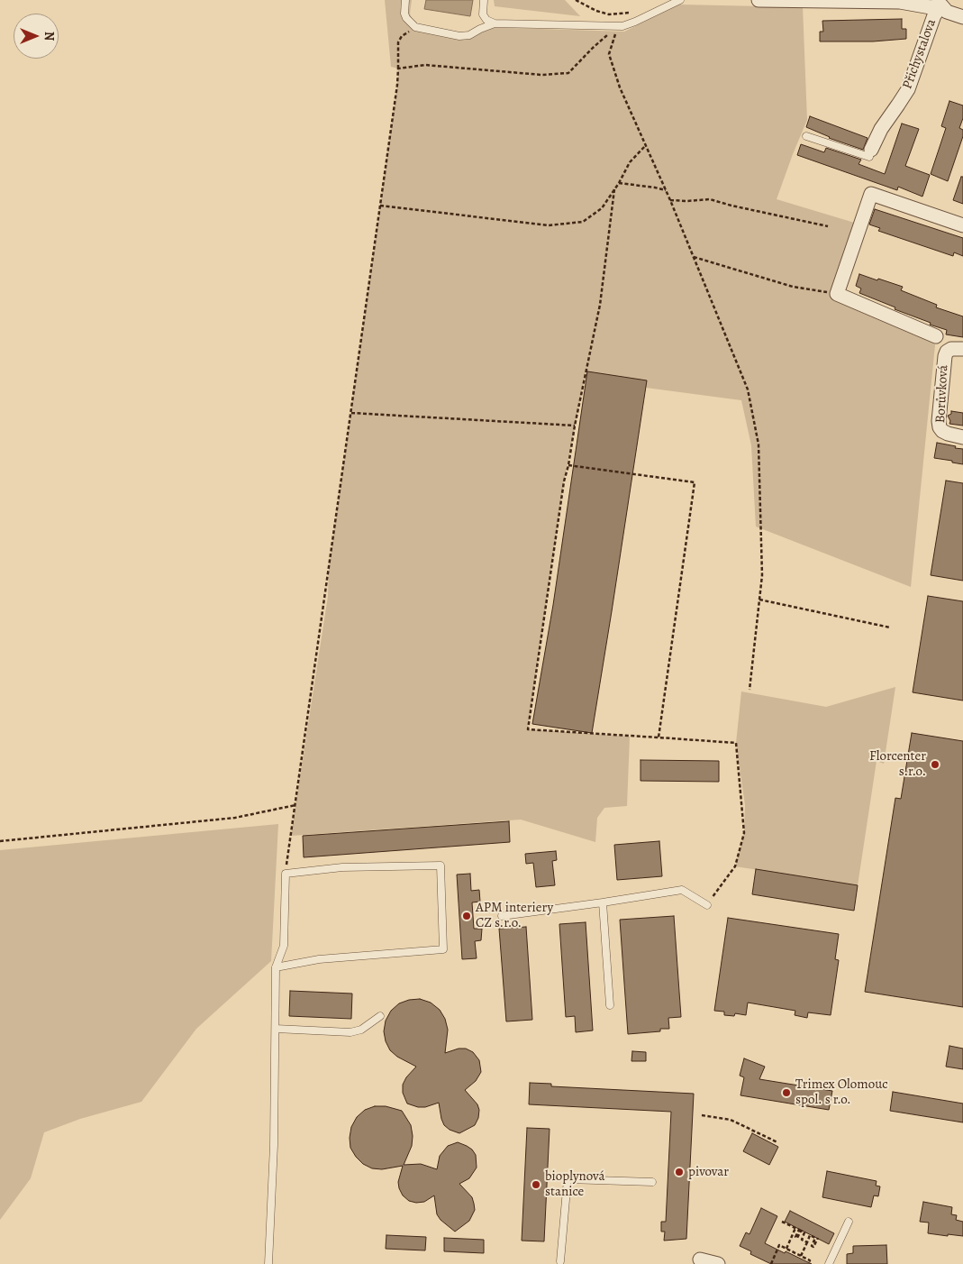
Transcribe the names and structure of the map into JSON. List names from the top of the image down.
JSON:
{
  "streets": {
    "street": ["Přichystalova", "Borůvková"]
  },
  "places": [
    "Florcenter s.r.o.",
    "APM interiery CZ s.r.o.",
    "Trimex Olomouc spol. s r.o.",
    "pivovar",
    "bioplynová stanice"
  ],
  "north": "right"
}
